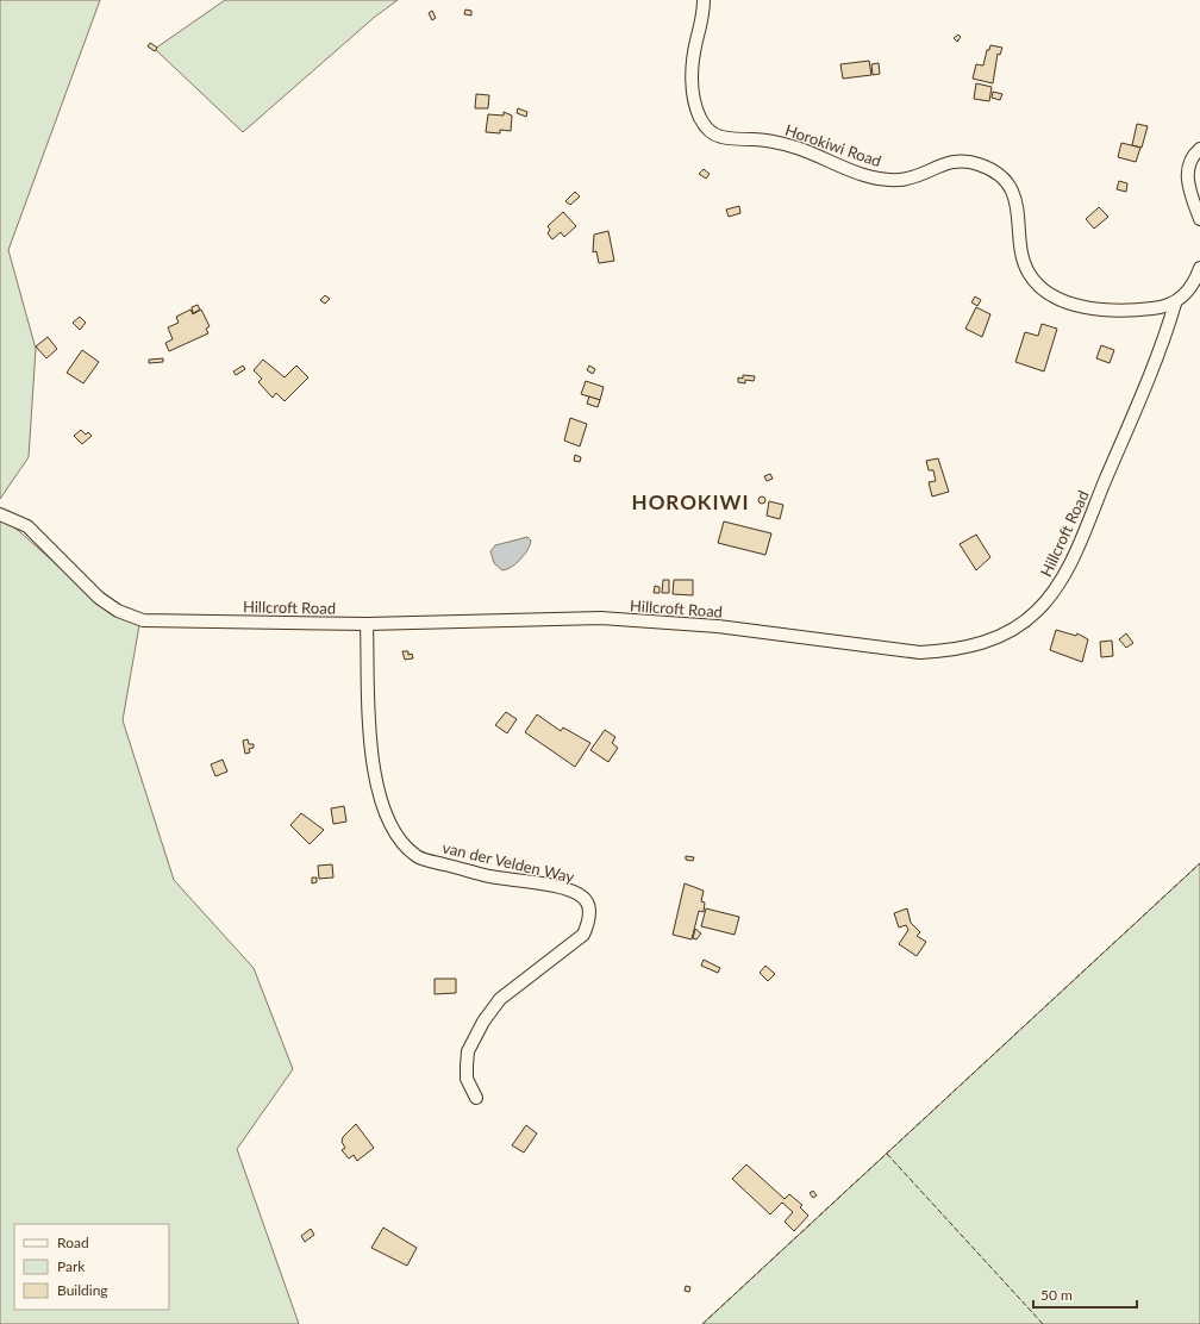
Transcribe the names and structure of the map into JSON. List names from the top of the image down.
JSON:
{
  "streets": {
    "street": ["Horokiwi Road", "Hillcroft Road", "van der Velden Way"]
  },
  "crossings": [
    ["Horokiwi Road", "Hillcroft Road"],
    ["Hillcroft Road", "van der Velden Way"]
  ],
  "districts": ["HOROKIWI"],
  "legend": ["Road", "Park", "Building"],
  "scale_bar": "50 m"
}
